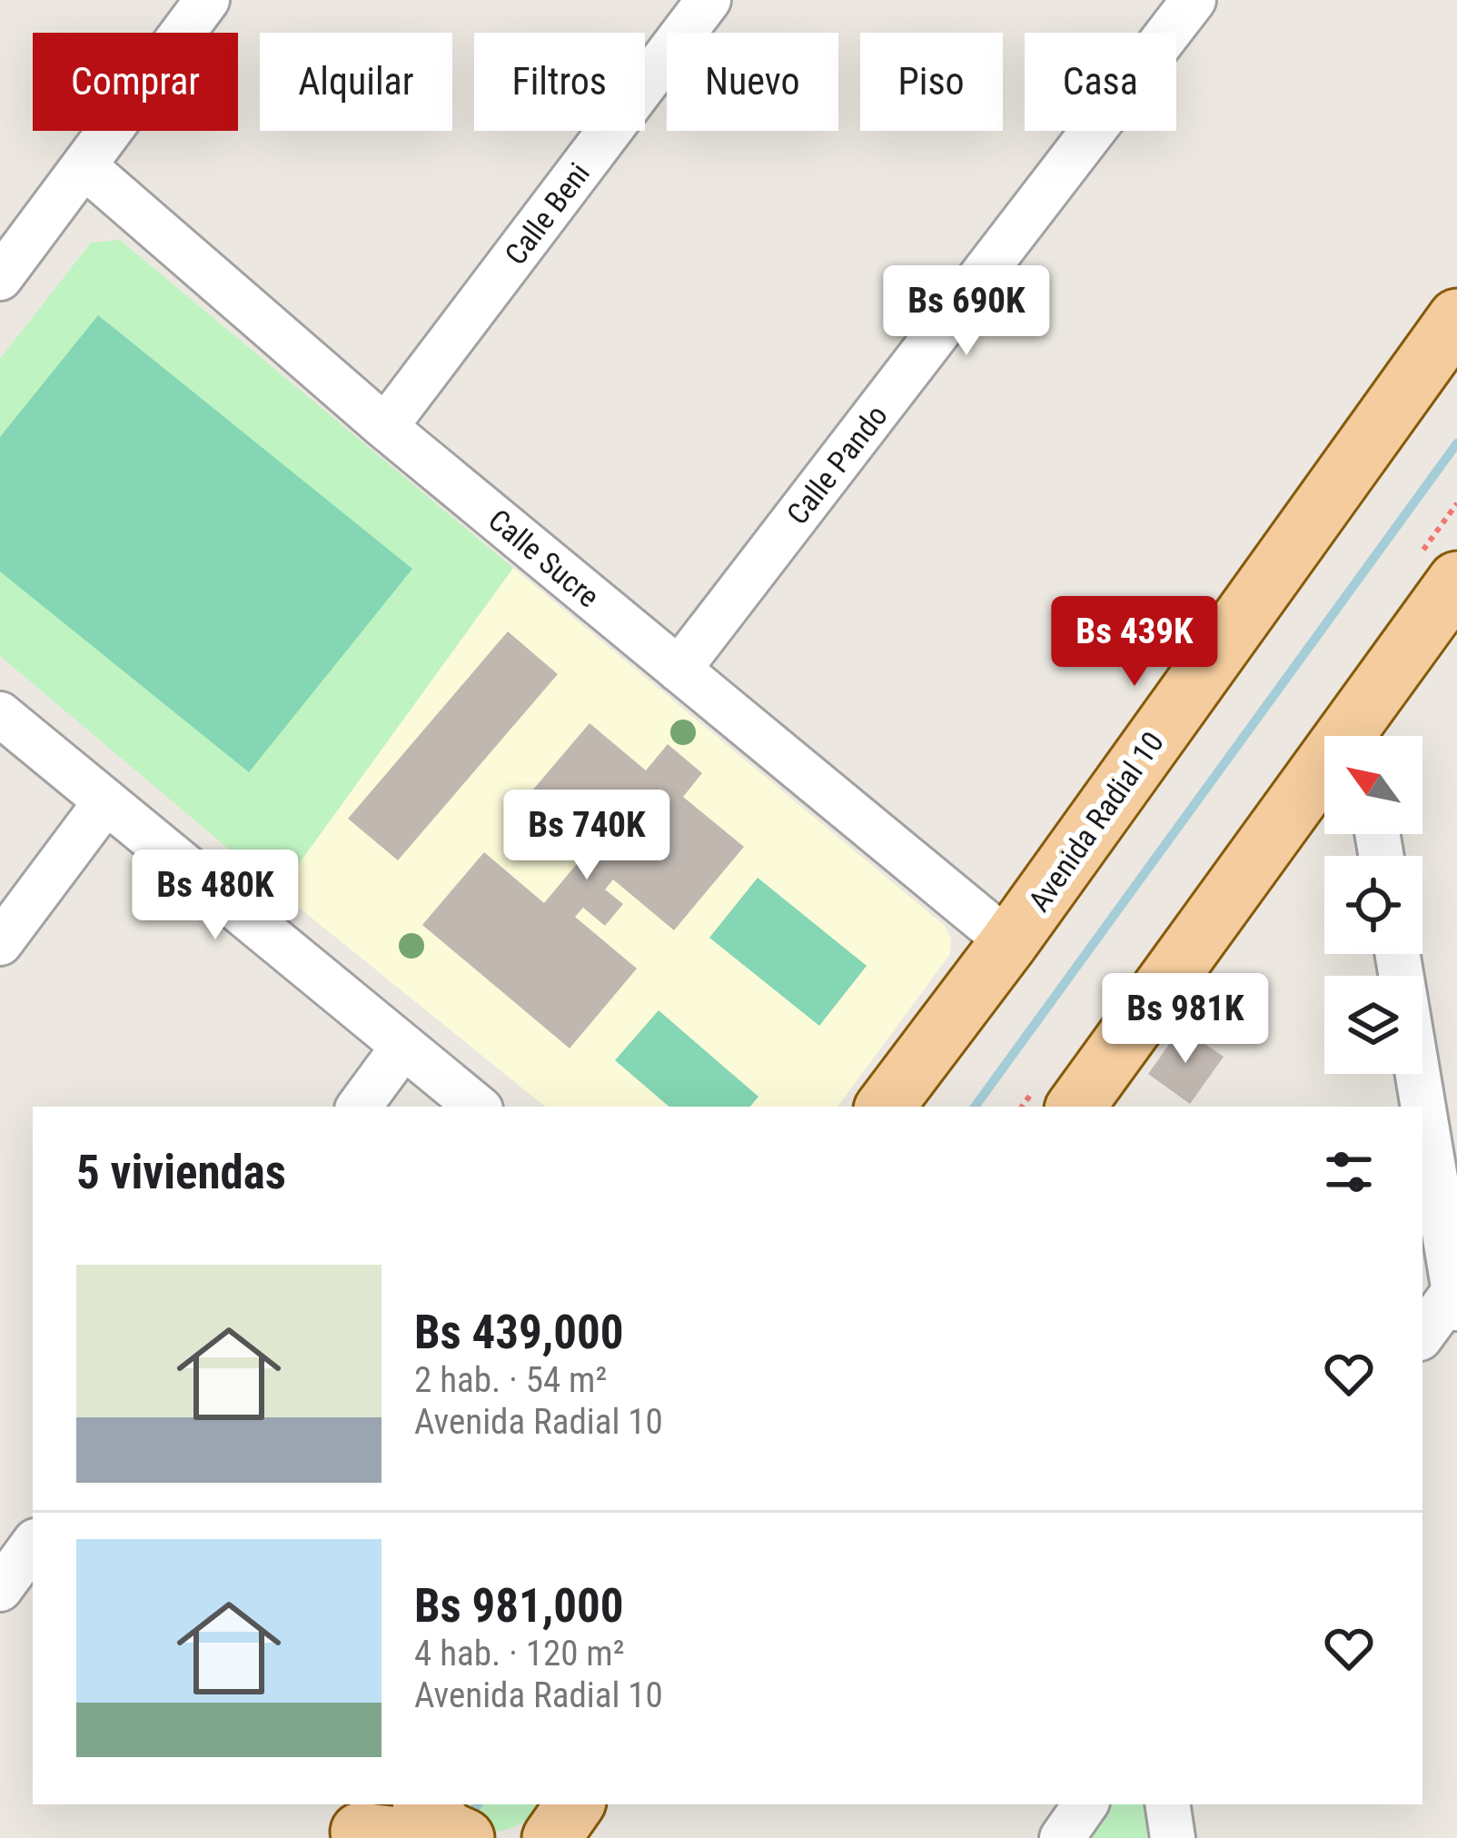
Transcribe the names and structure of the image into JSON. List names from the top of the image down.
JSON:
{
  "streets": {
    "main road": ["Avenida Radial 10"],
    "street": ["Calle Beni", "Calle Pando", "Calle Sucre"]
  },
  "crossings": [
    ["Calle Beni", "Calle Sucre"],
    ["Calle Pando", "Calle Sucre"],
    ["Calle Sucre", "Avenida Radial 10"]
  ],
  "north": "top left",
  "page": {
    "chip": [
      "Comprar",
      "Alquilar",
      "Filtros",
      "Nuevo",
      "Piso",
      "Casa"
    ],
    "price": [
      "Bs 690K",
      "Bs 439K",
      "Bs 740K",
      "Bs 480K",
      "Bs 981K"
    ],
    "heading": "5 viviendas",
    "list": [
      {
        "name": "Bs 439,000",
        "note": "2 hab. · 54 m² · Avenida Radial 10"
      },
      {
        "name": "Bs 981,000",
        "note": "4 hab. · 120 m² · Avenida Radial 10"
      }
    ]
  }
}
